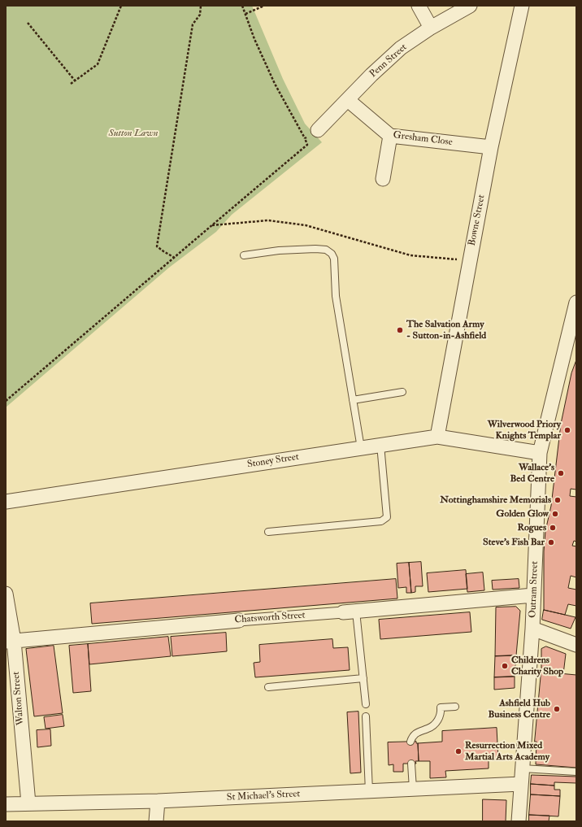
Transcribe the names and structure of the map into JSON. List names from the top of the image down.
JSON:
{
  "streets": {
    "street": [
      "Penn Street",
      "Gresham Close",
      "Bowne Street",
      "Stoney Street",
      "Outram Street",
      "Chatsworth Street",
      "Walton Street",
      "St Michael's Street"
    ]
  },
  "crossings": [
    ["Penn Street", "Gresham Close"],
    ["Gresham Close", "Bowne Street"],
    ["Bowne Street", "Stoney Street"],
    ["Stoney Street", "Outram Street"],
    ["Outram Street", "Chatsworth Street"],
    ["Outram Street", "St Michael's Street"],
    ["Chatsworth Street", "Walton Street"],
    ["Walton Street", "St Michael's Street"]
  ],
  "parks": ["Sutton Lawn"],
  "places": [
    "The Salvation Army - Sutton-in-Ashfield",
    "Wilverwood Priory Knights Templar",
    "Wallace's Bed Centre",
    "Nottinghamshire Memorials",
    "Golden Glow",
    "Rogues",
    "Steve's Fish Bar",
    "Childrens Charity Shop",
    "Ashfield Hub Business Centre",
    "Resurrection Mixed Martial Arts Academy"
  ]
}
